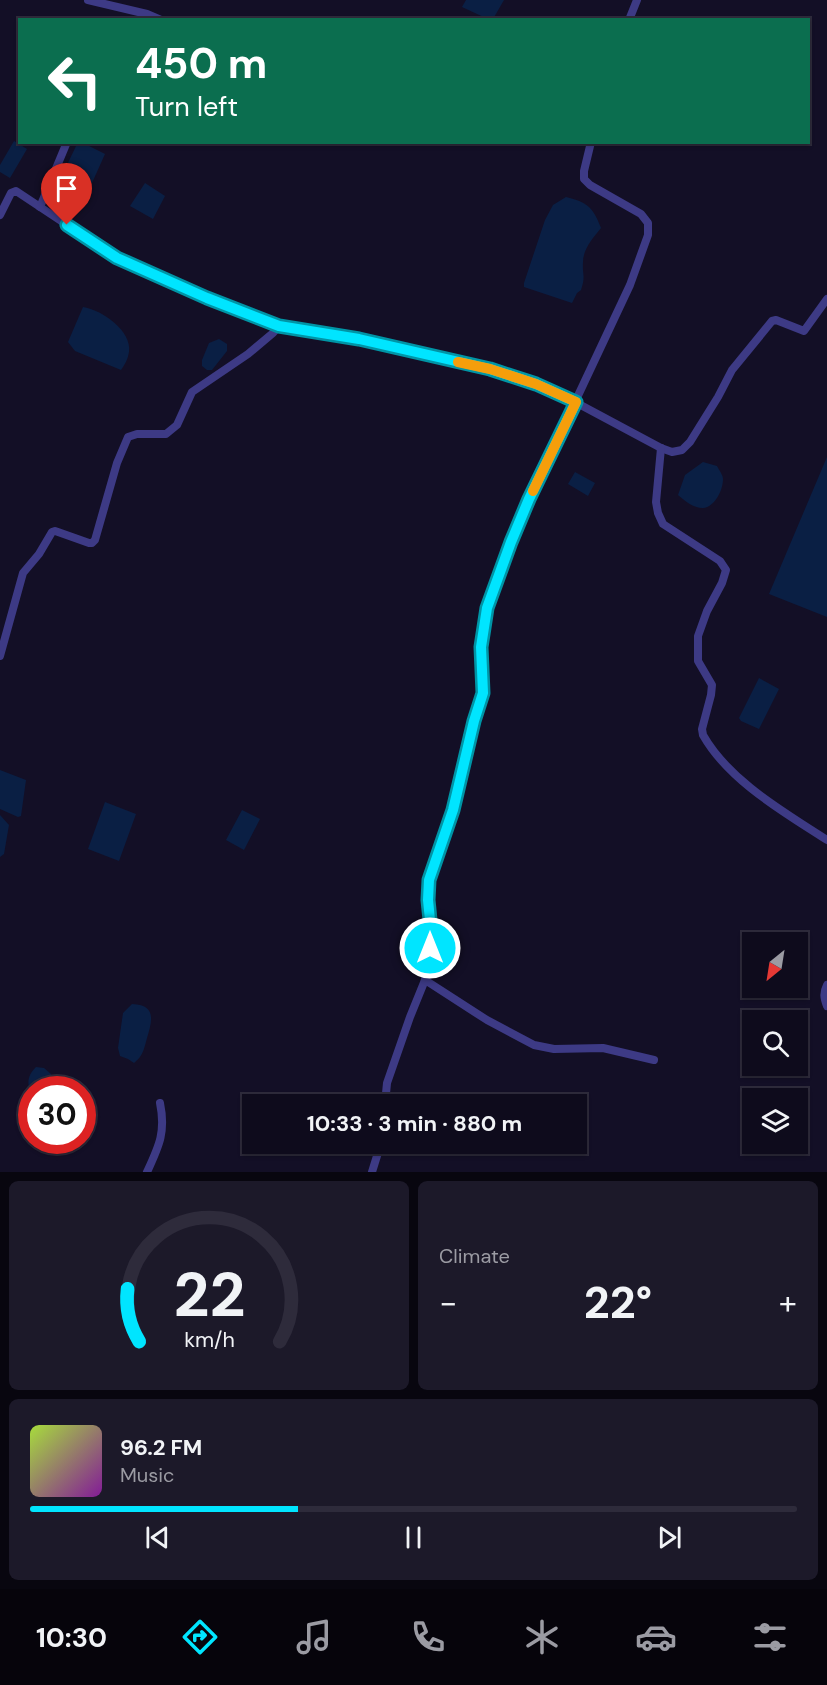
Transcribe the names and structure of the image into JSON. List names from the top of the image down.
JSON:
{
  "north": "bottom left",
  "page": {
    "turn": ["450 m", "Turn left"],
    "limit": "30",
    "trip": "10:33 · 3 min · 880 m",
    "tile": "Climate",
    "heat": ["−", "22°", "+"],
    "song": ["96.2 FM", "Music"],
    "tabs": "10:30",
    "gauge": ["22", "km/h"]
  }
}
